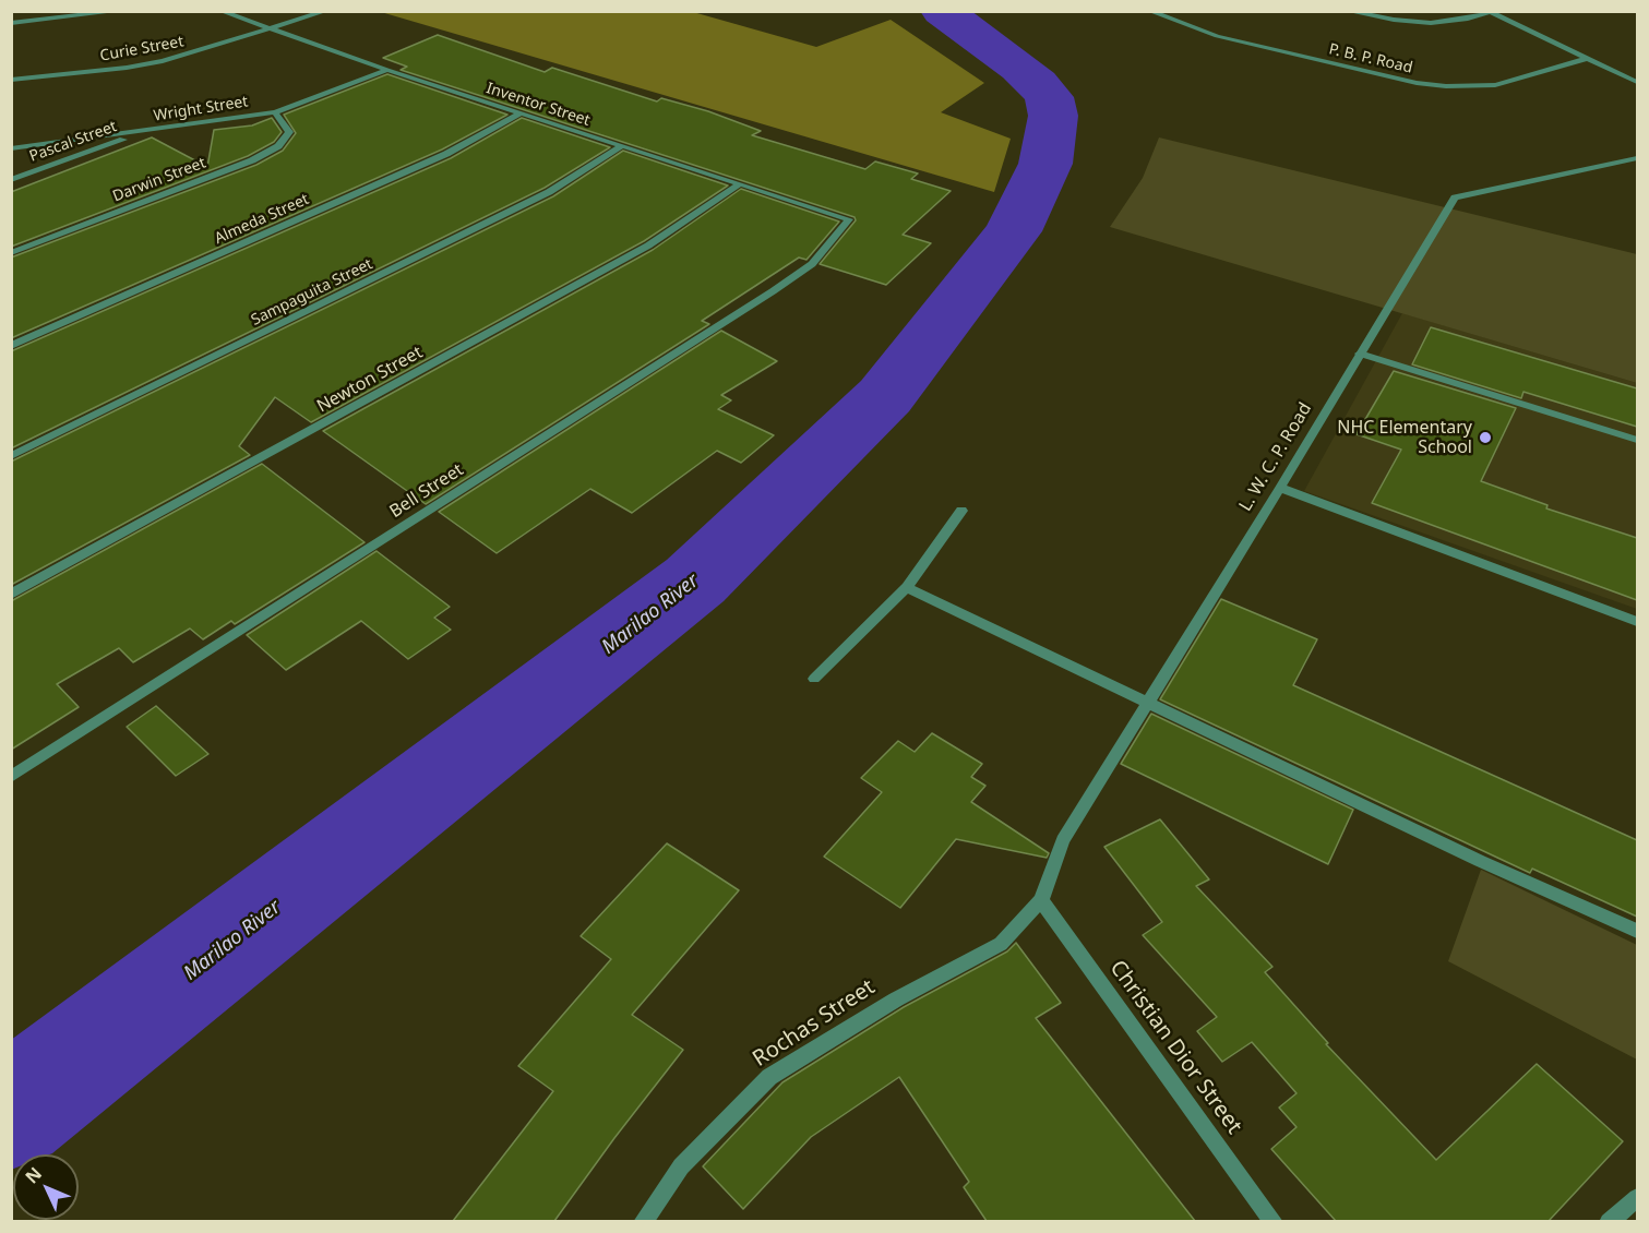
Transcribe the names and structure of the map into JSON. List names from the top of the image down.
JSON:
{
  "streets": {
    "street": [
      "Curie Street",
      "P. B. P. Road",
      "Inventor Street",
      "Wright Street",
      "Pascal Street",
      "Darwin Street",
      "Almeda Street",
      "Sampaguita Street",
      "Newton Street",
      "L. W. C. P. Road",
      "Bell Street",
      "Rochas Street",
      "Christian Dior Street"
    ]
  },
  "crossings": [
    ["Curie Street", "Inventor Street"],
    ["Inventor Street", "Wright Street"],
    ["Inventor Street", "Almeda Street"],
    ["Inventor Street", "Sampaguita Street"],
    ["Inventor Street", "Newton Street"],
    ["Inventor Street", "Bell Street"],
    ["Wright Street", "Pascal Street"],
    ["Wright Street", "Darwin Street"],
    ["L. W. C. P. Road", "Rochas Street"],
    ["L. W. C. P. Road", "Christian Dior Street"],
    ["Rochas Street", "Christian Dior Street"]
  ],
  "water": ["Marilao River"],
  "places": ["NHC Elementary School"],
  "north": "top left"
}
